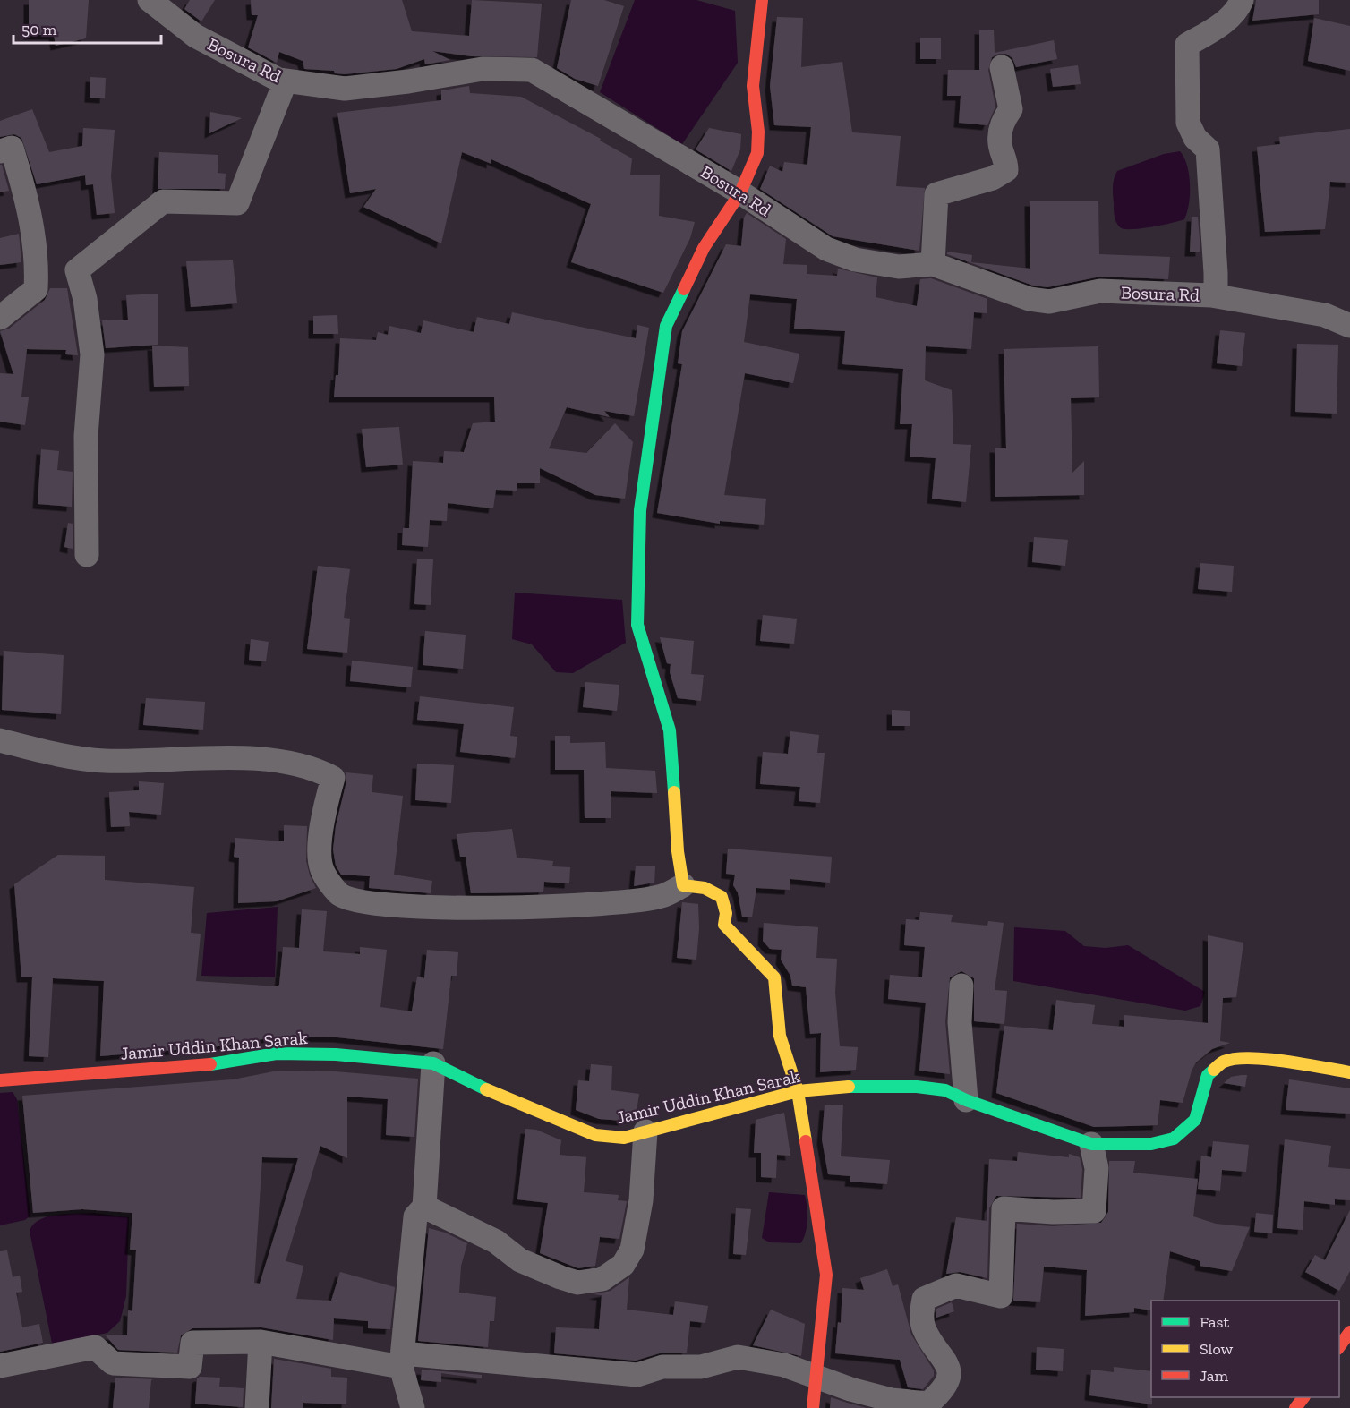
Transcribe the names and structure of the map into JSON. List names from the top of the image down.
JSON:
{
  "streets": {
    "street": ["Bosura Rd", "Jamir Uddin Khan Sarak"]
  },
  "legend": ["Fast", "Slow", "Jam"],
  "scale_bar": "50 m"
}
